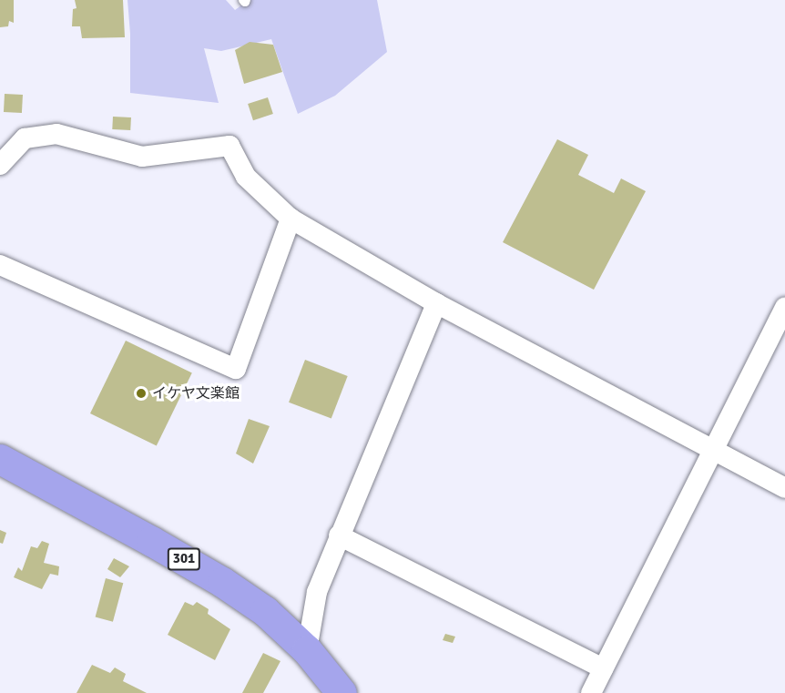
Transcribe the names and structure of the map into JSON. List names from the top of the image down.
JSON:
{
  "streets": {
    "highway": ["301"]
  },
  "places": ["イケヤ文楽館"]
}
